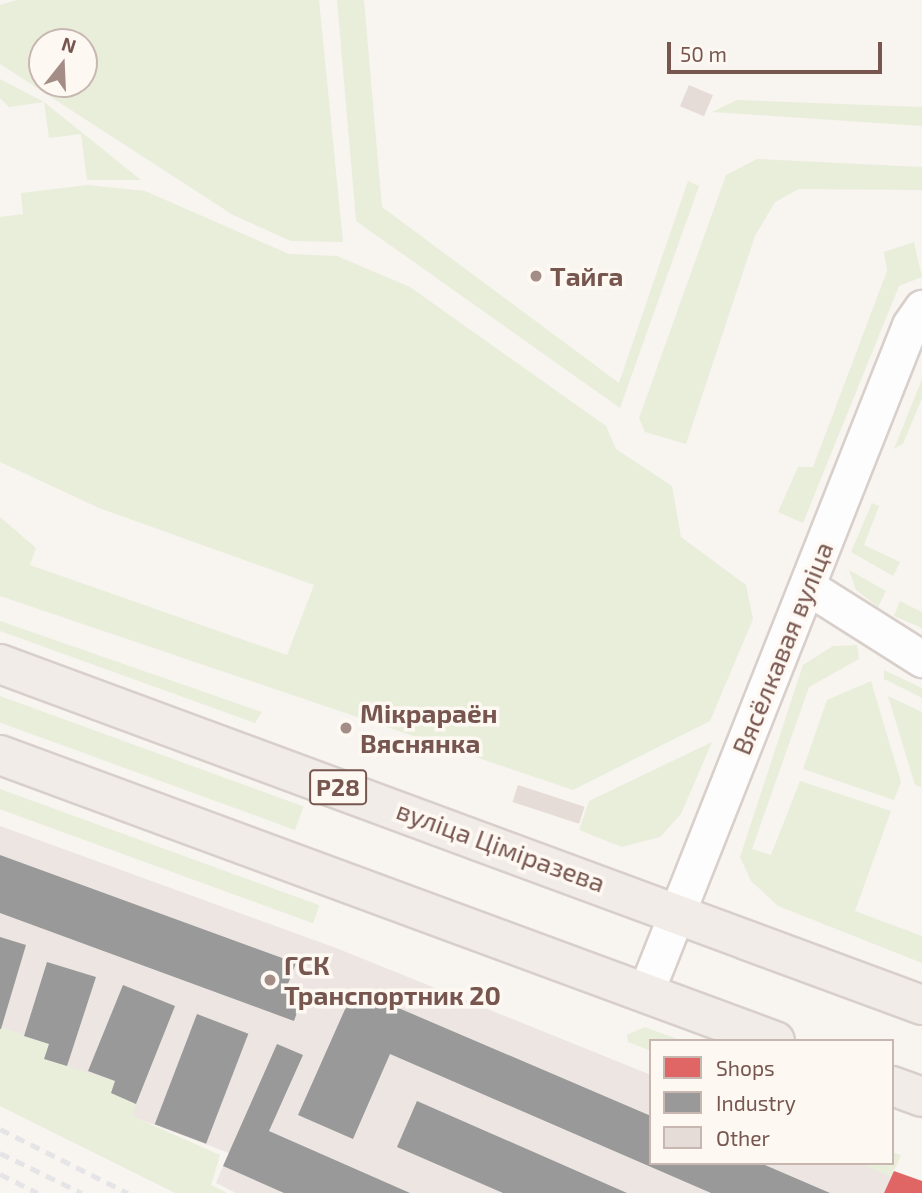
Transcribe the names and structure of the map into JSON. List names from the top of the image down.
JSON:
{
  "streets": {
    "main road": ["Р28", "вуліца Ціміразева"],
    "street": ["Вясёлкавая вуліца"]
  },
  "crossings": [
    ["Вясёлкавая вуліца", "вуліца Ціміразева"]
  ],
  "places": ["Тайга", "Мікрараён Вяснянка", "ГСК Транспортник 20"],
  "legend": ["Shops", "Industry", "Other"],
  "scale_bar": "50 m",
  "north": "top"
}
